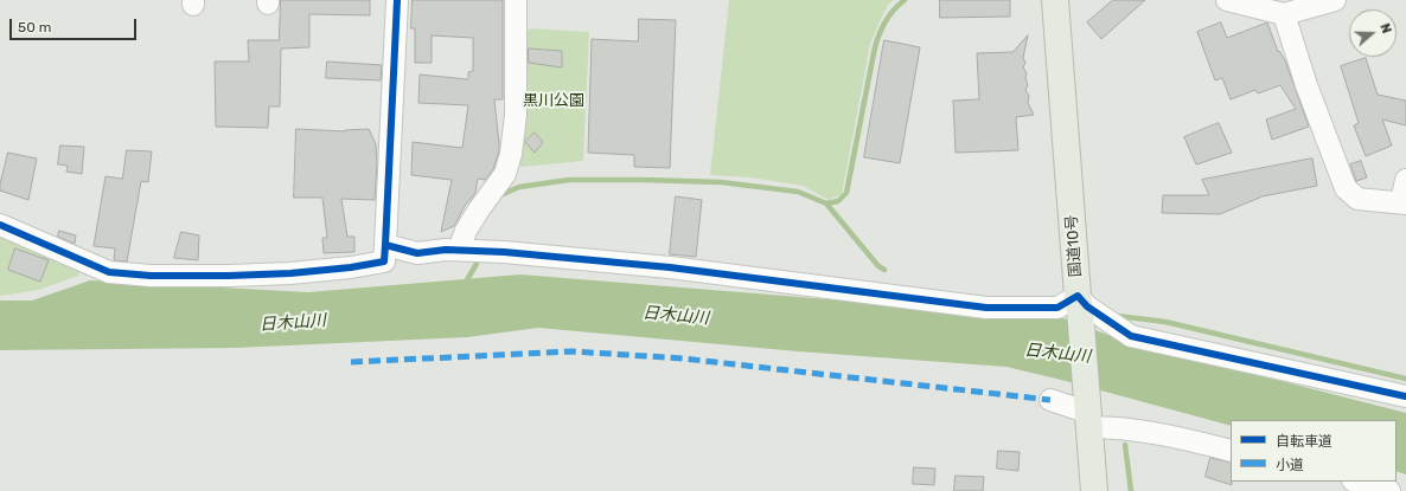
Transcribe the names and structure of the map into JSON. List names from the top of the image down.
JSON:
{
  "streets": {
    "highway": ["国道10号"]
  },
  "water": ["日木山川"],
  "parks": ["黒川公園"],
  "legend": ["自転車道", "小道"],
  "scale_bar": "50 m",
  "north": "right"
}
